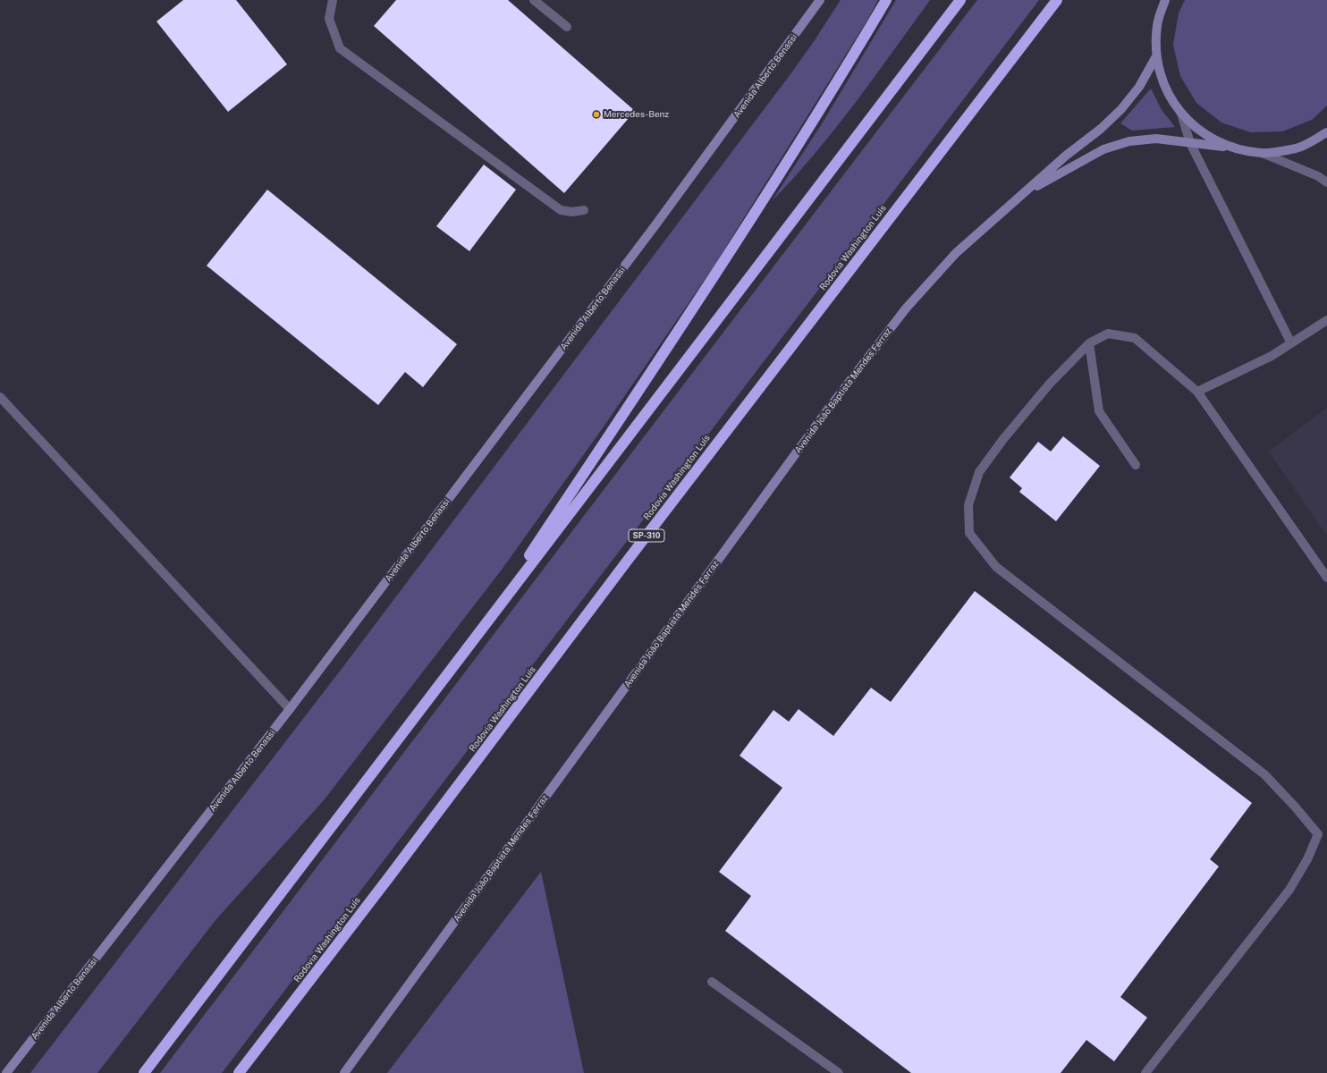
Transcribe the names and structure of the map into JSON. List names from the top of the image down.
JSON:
{
  "streets": {
    "highway": ["Rodovia Washington Luís", "SP-310"],
    "main road": ["Avenida Alberto Benassi", "Avenida João Baptista Mendes Ferraz"]
  },
  "places": ["Mercedes-Benz"]
}
